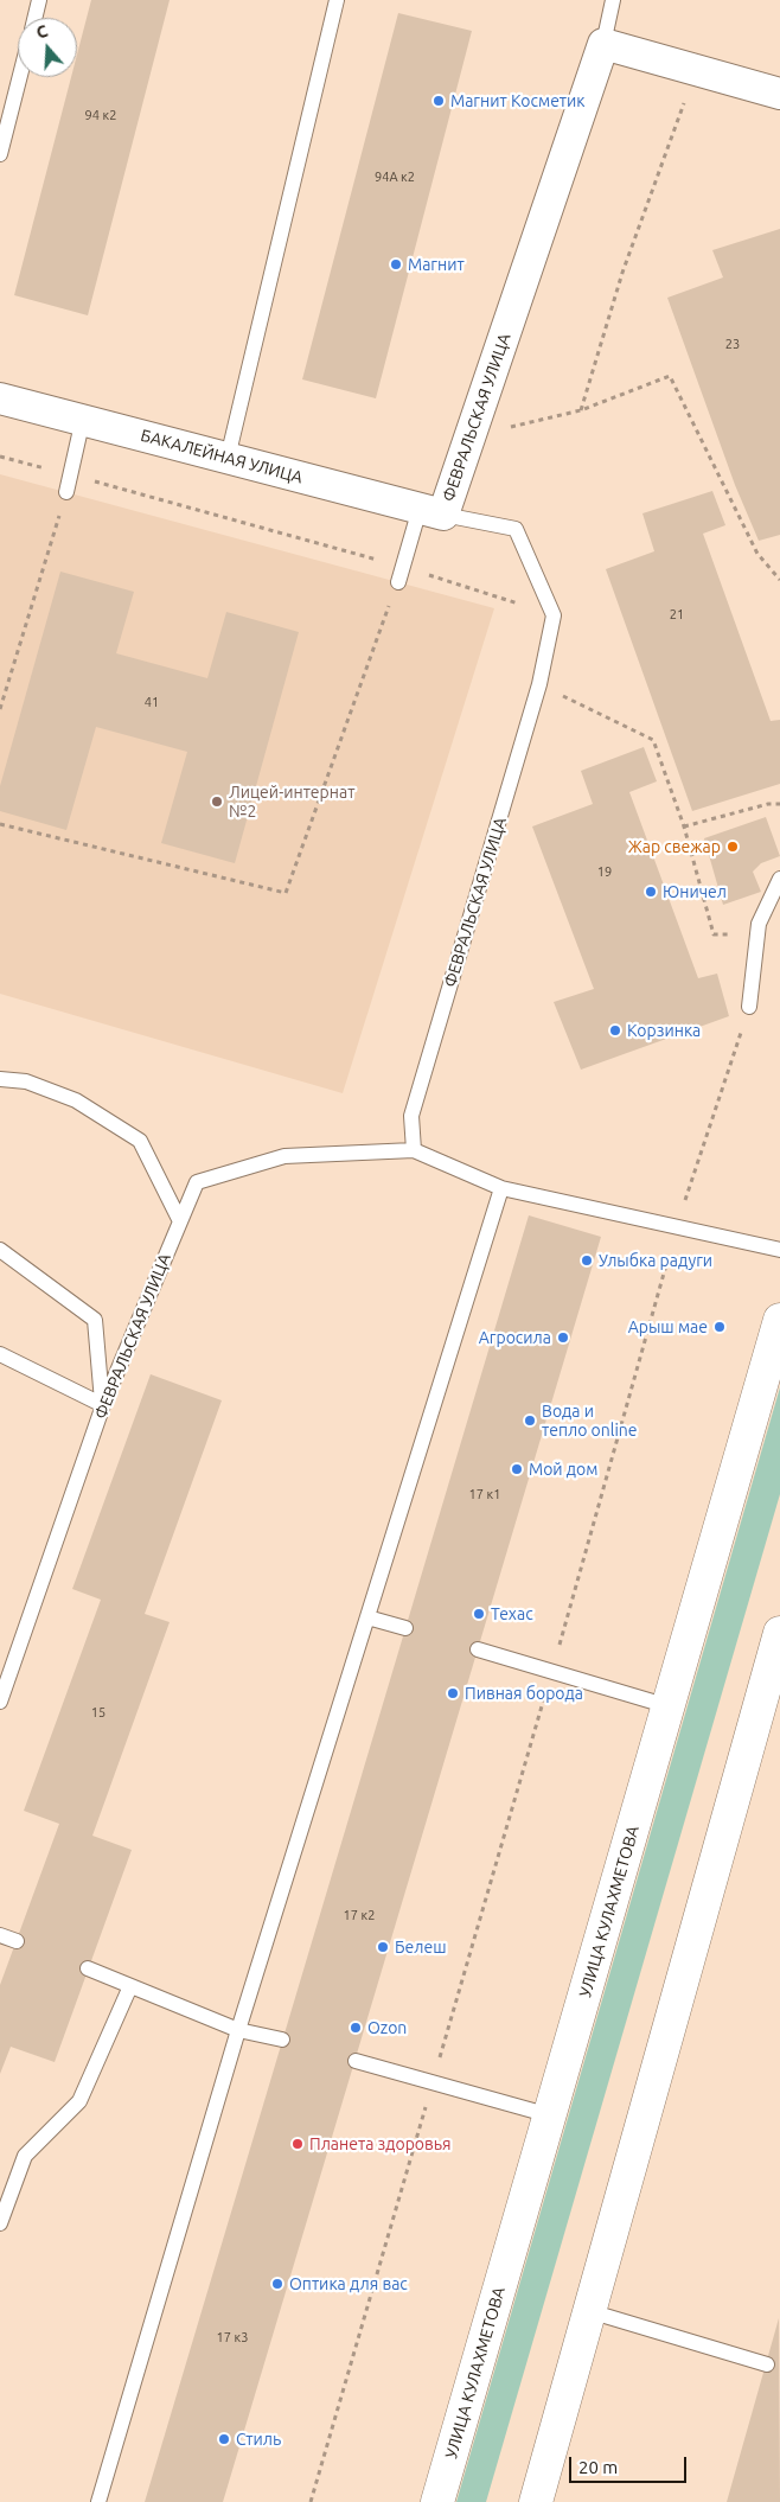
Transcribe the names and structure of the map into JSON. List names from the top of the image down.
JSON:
{
  "streets": {
    "main road": ["УЛИЦА КУЛАХМЕТОВА"],
    "street": ["ФЕВРАЛЬСКАЯ УЛИЦА", "БАКАЛЕЙНАЯ УЛИЦА"]
  },
  "crossings": [
    ["ФЕВРАЛЬСКАЯ УЛИЦА", "БАКАЛЕЙНАЯ УЛИЦА"]
  ],
  "places": [
    "Магнит Косметик",
    "Магнит",
    "Лицей-интернат №2",
    "Жар свежар",
    "Юничел",
    "Корзинка",
    "Улыбка радуги",
    "Арыш мае",
    "Агросила",
    "Вода и тепло online",
    "Мой дом",
    "Техас",
    "Пивная борода",
    "Белеш",
    "Ozon",
    "Планета здоровья",
    "Оптика для вас",
    "Стиль"
  ],
  "house_numbers": [
    "94 к2",
    "94А к2",
    "23",
    "21",
    "41",
    "19",
    "17 к1",
    "15",
    "17 к2",
    "17 к3"
  ],
  "scale_bar": "20 m",
  "north": "top"
}
